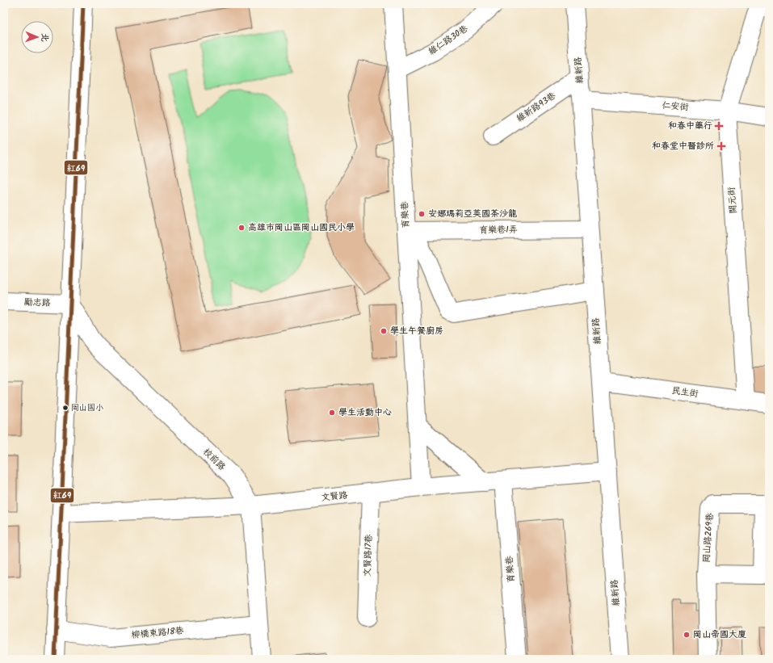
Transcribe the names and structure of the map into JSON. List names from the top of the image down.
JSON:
{
  "streets": {
    "street": [
      "維仁路30巷",
      "維新路",
      "仁安街",
      "維新路93巷",
      "開元街",
      "育樂巷",
      "育樂巷1弄",
      "勵志路",
      "民生街",
      "校前路",
      "文賢路",
      "岡山路269巷",
      "文賢路17巷",
      "柳橋東路18巷"
    ]
  },
  "crossings": [
    ["維仁路30巷", "育樂巷"],
    ["維新路", "仁安街"],
    ["維新路", "維新路93巷"],
    ["維新路", "育樂巷1弄"],
    ["維新路", "民生街"],
    ["維新路", "文賢路"],
    ["仁安街", "開元街"],
    ["開元街", "民生街"],
    ["育樂巷", "育樂巷1弄"],
    ["育樂巷", "文賢路"],
    ["勵志路", "校前路"],
    ["校前路", "文賢路"],
    ["校前路", "柳橋東路18巷"],
    ["文賢路", "文賢路17巷"]
  ],
  "places": {
    "health": ["和春中藥行", "和春堂中醫診所"],
    "other": [
      "安娜瑪莉亞英國茶沙龍",
      "高雄市岡山區岡山國民小學",
      "學生午餐廚房",
      "岡山國小",
      "學生活動中心",
      "岡山帝國大廈"
    ]
  },
  "lines": ["transit line 紅69"],
  "north": "right"
}
